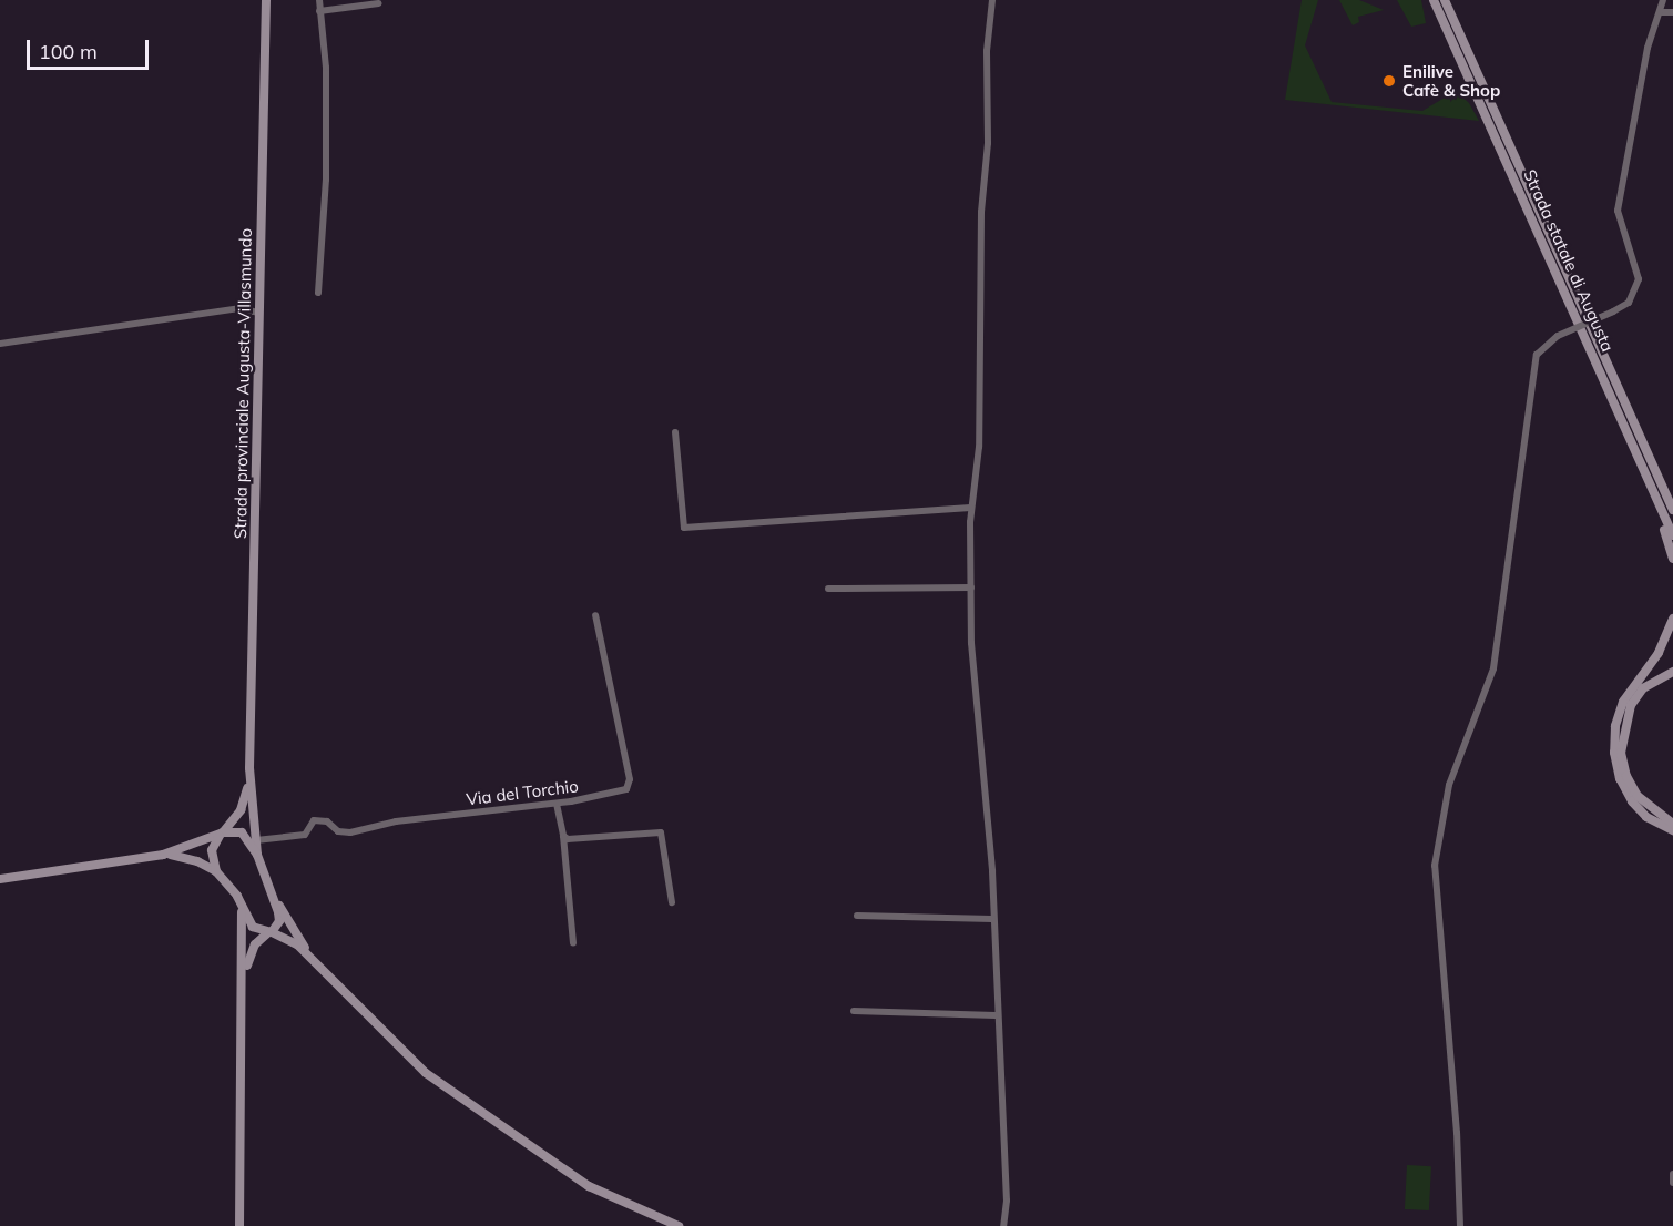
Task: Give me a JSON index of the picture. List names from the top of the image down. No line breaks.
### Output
{"streets":{"main road":["Strada statale di Augusta","Strada provinciale Augusta-Villasmundo"],"street":["Via del Torchio"]},"places":["Enilive Cafè & Shop"],"scale_bar":"100 m"}
